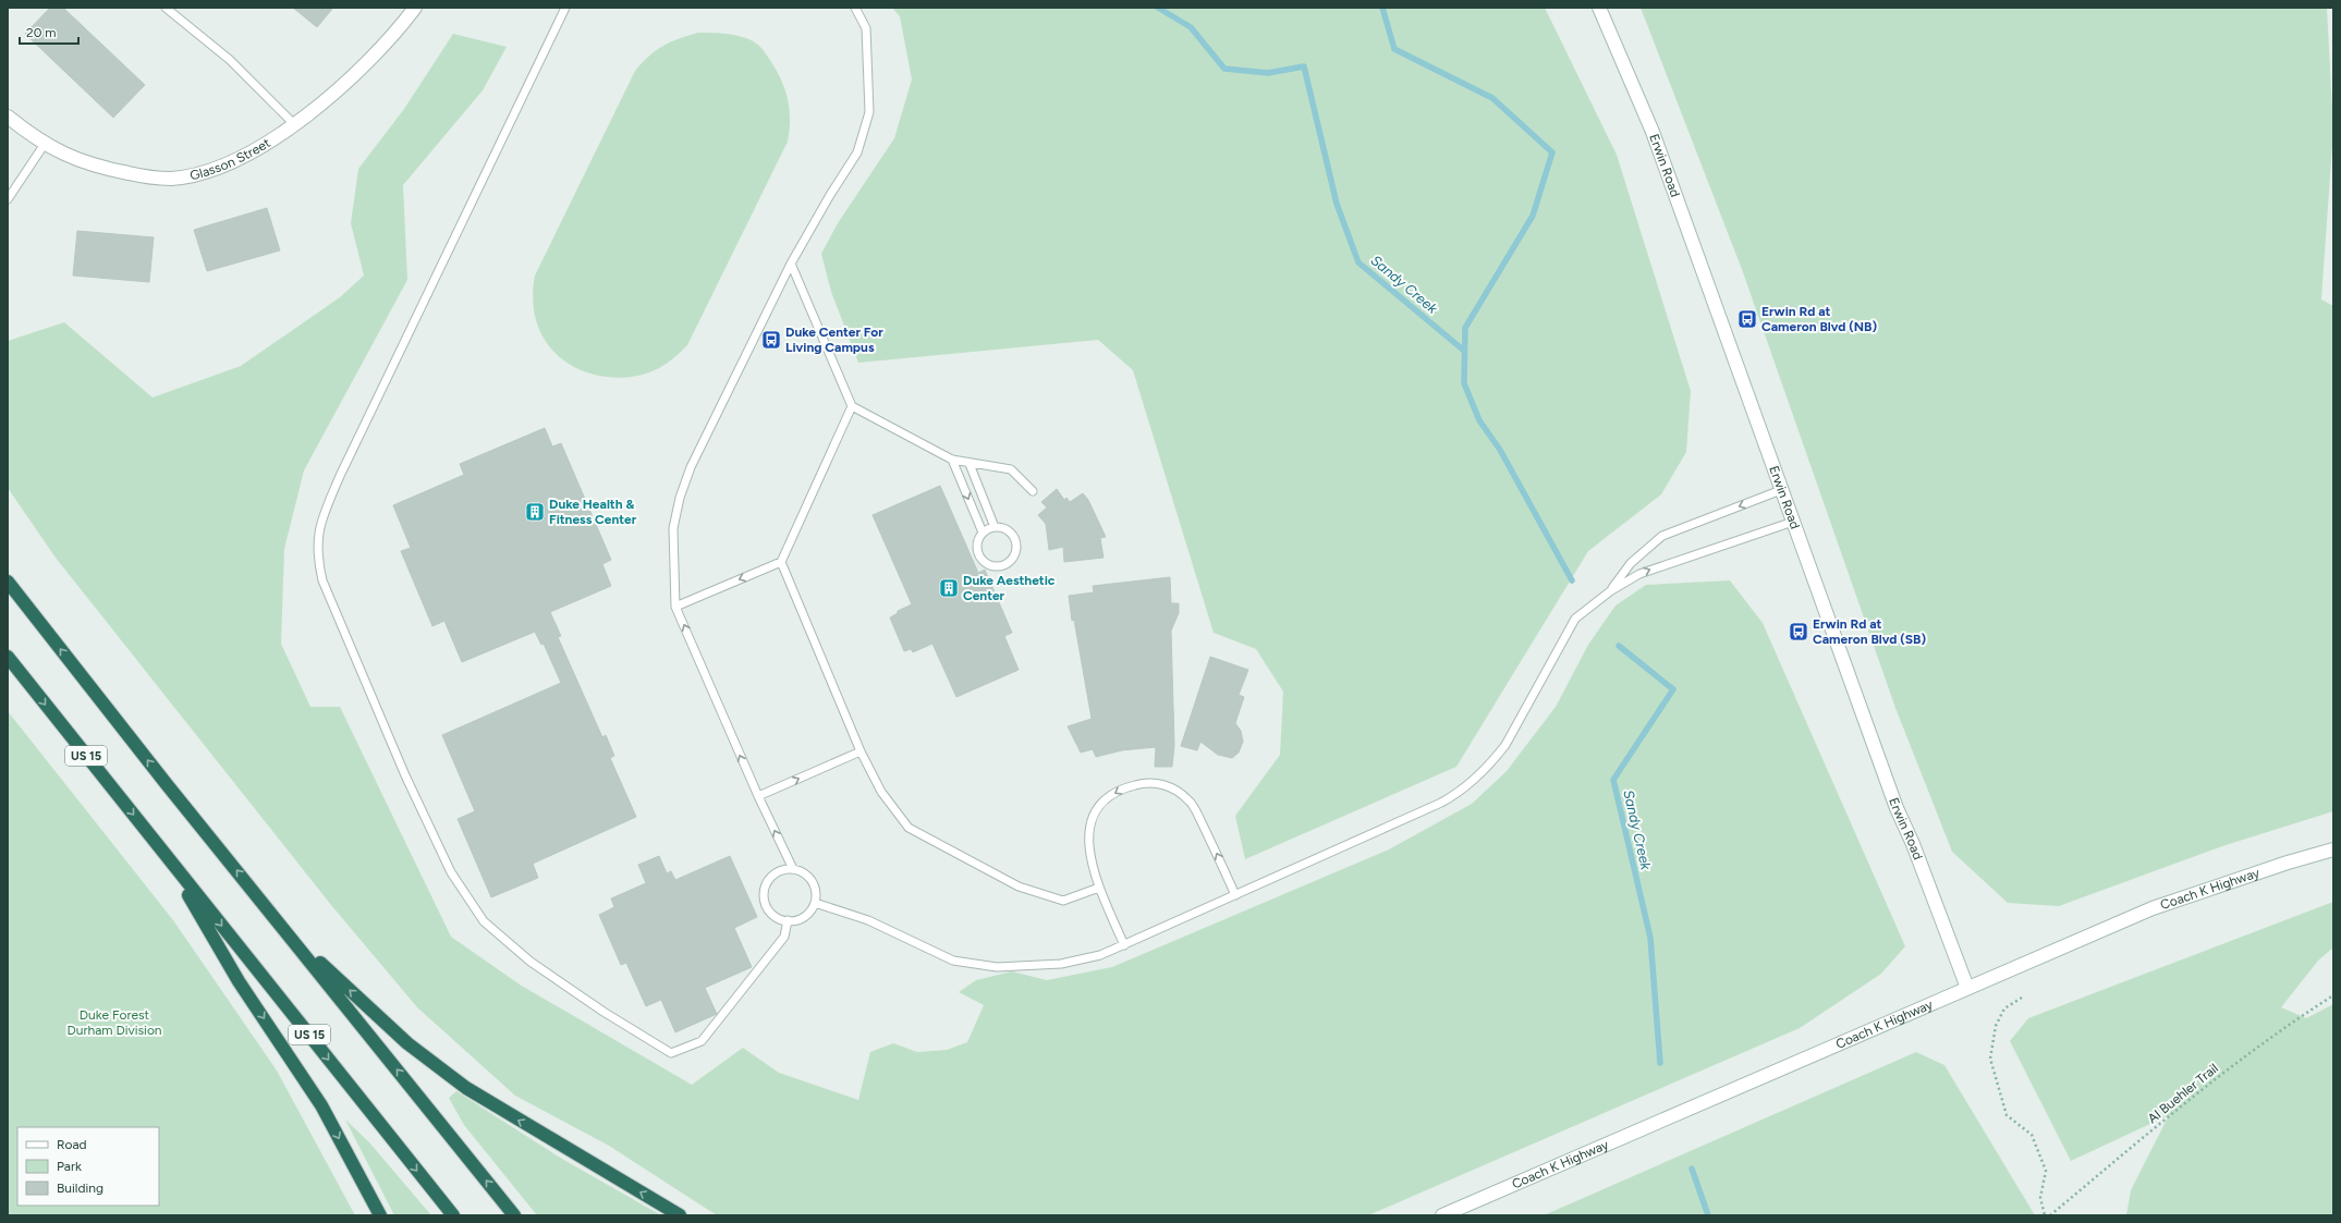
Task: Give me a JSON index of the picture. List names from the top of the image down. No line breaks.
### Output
{"streets":{"highway":["US 15"],"main road":["Glasson Street","Erwin Road","Coach K Highway"],"path":["Al Buehler Trail"]},"crossings":[["Erwin Road","Coach K Highway"]],"water":["Sandy Creek"],"parks":["Duke Forest Durham Division"],"places":{"bus stop":["Erwin Rd at Cameron Blvd (NB)","Duke Center For Living Campus","Erwin Rd at Cameron Blvd (SB)"],"building":["Duke Health & Fitness Center","Duke Aesthetic Center"]},"legend":["Road","Park","Building"],"scale_bar":"20 m"}
